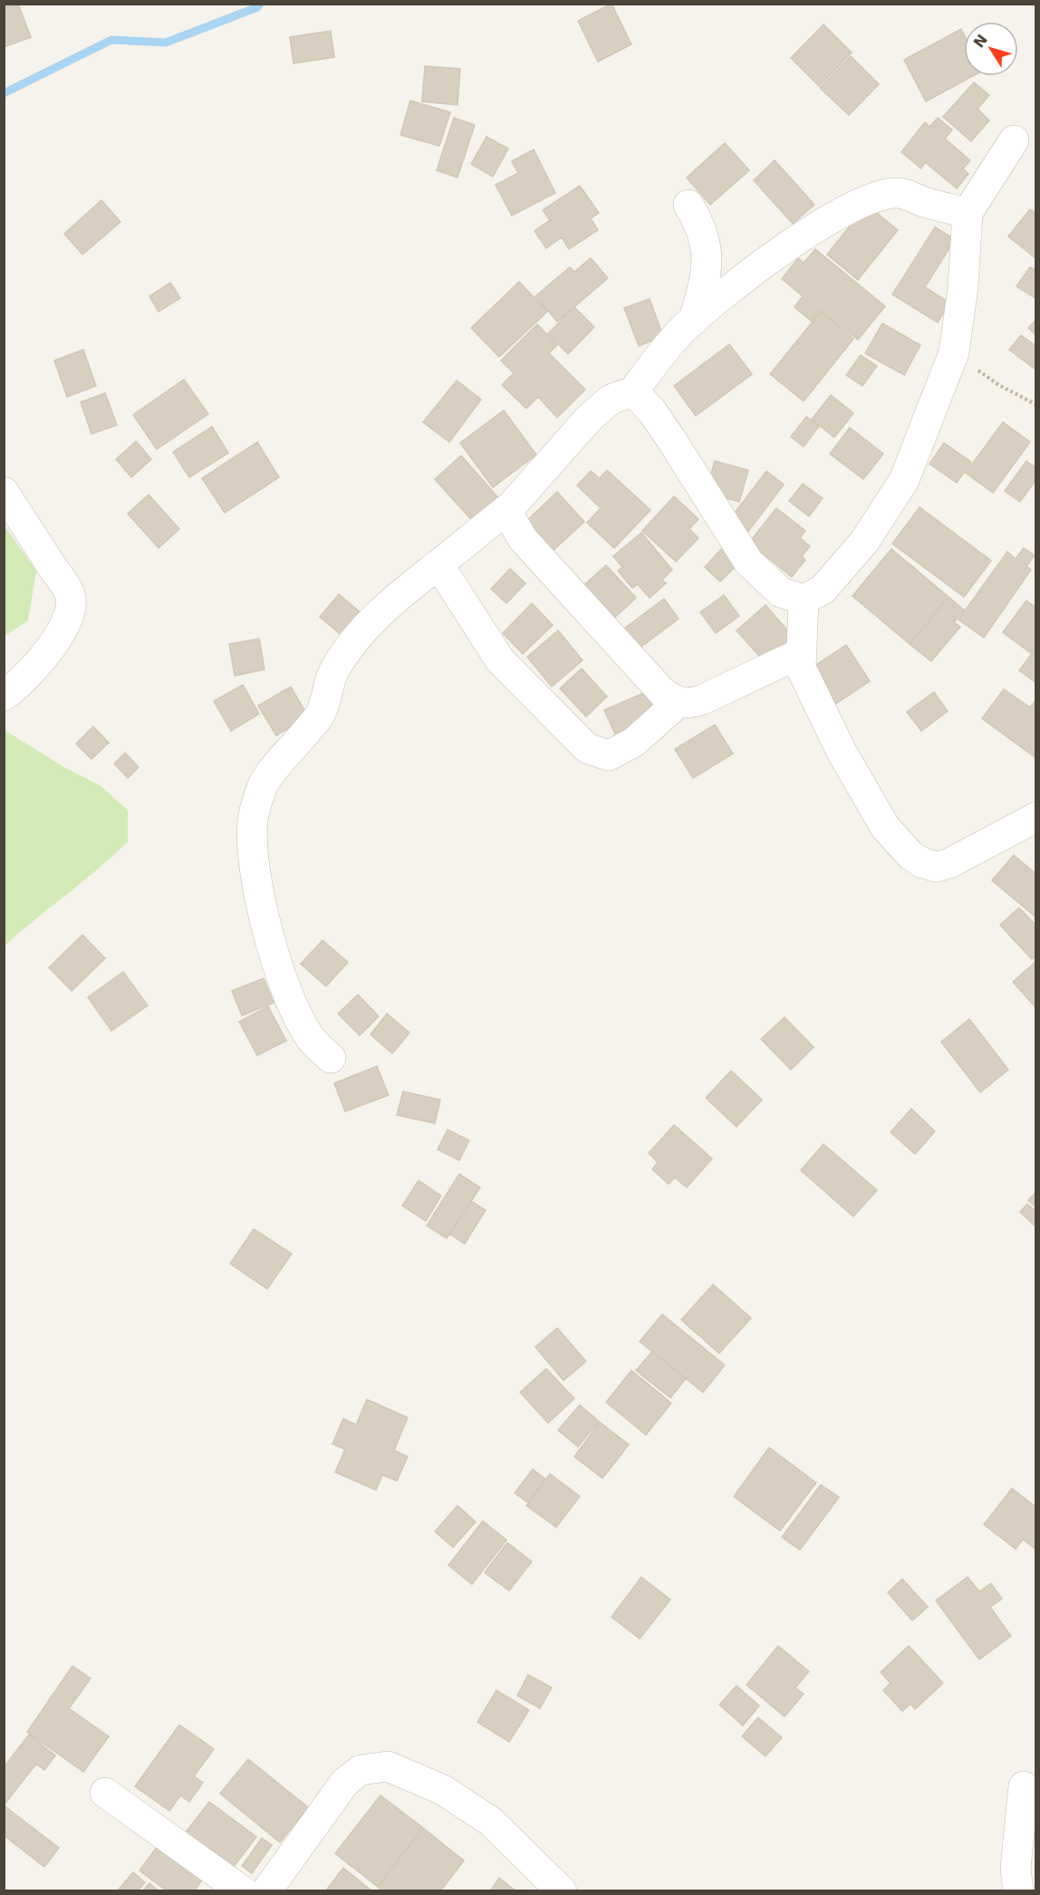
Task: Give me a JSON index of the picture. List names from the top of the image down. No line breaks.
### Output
{"north":"top left"}
